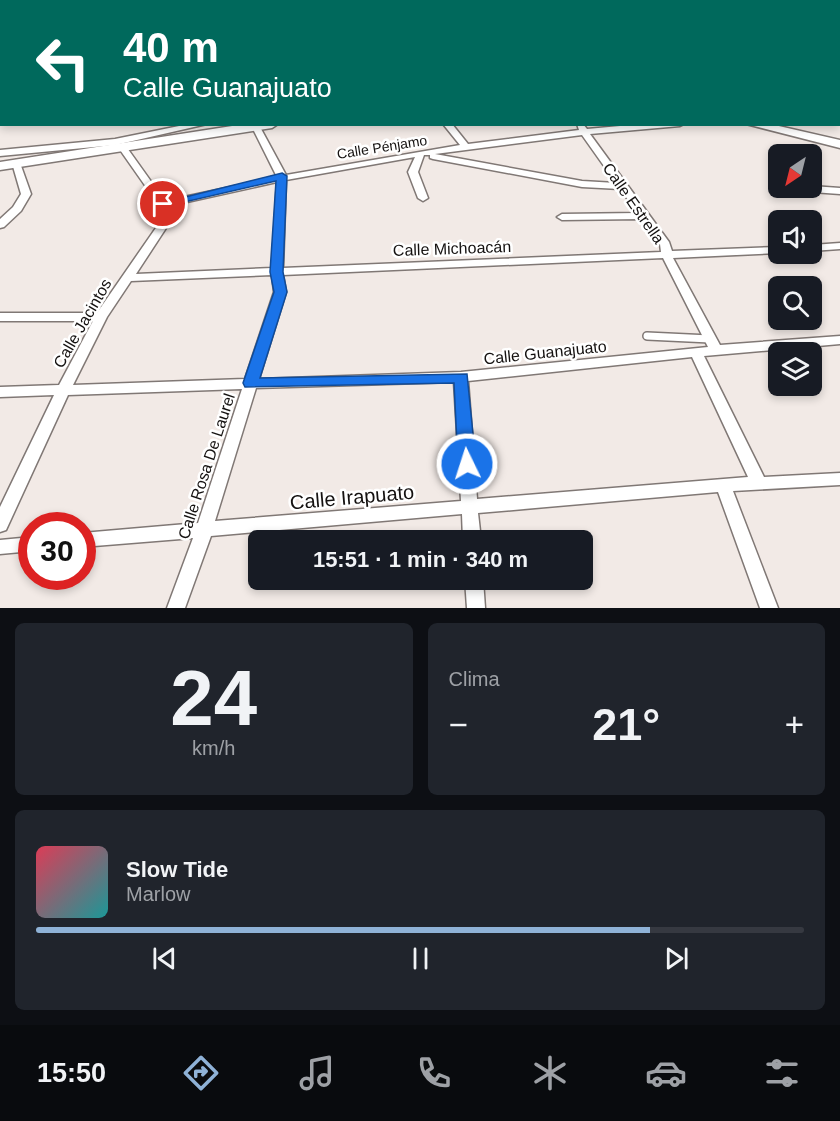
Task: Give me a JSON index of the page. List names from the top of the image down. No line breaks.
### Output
{"streets":{"street":["Calle Pénjamo","Calle Estrella","Calle Michoacán","Calle Jacintos","Calle Guanajuato","Calle Rosa De Laurel","Calle Irapuato"]},"crossings":[["Calle Pénjamo","Calle Estrella"],["Calle Pénjamo","Calle Jacintos"],["Calle Pénjamo","Calle Rosa De Laurel"],["Calle Estrella","Calle Michoacán"],["Calle Estrella","Calle Guanajuato"],["Calle Michoacán","Calle Jacintos"],["Calle Michoacán","Calle Rosa De Laurel"],["Calle Jacintos","Calle Guanajuato"],["Calle Guanajuato","Calle Rosa De Laurel"],["Calle Rosa De Laurel","Calle Irapuato"]],"north":"bottom left","page":{"turn":["40 m","Calle Guanajuato"],"limit":"30","trip":"15:51 · 1 min · 340 m","tile":[["24","km/h"],"Clima"],"heat":["−","21°","+"],"song":["Slow Tide","Marlow"],"tabs":"15:50"}}
